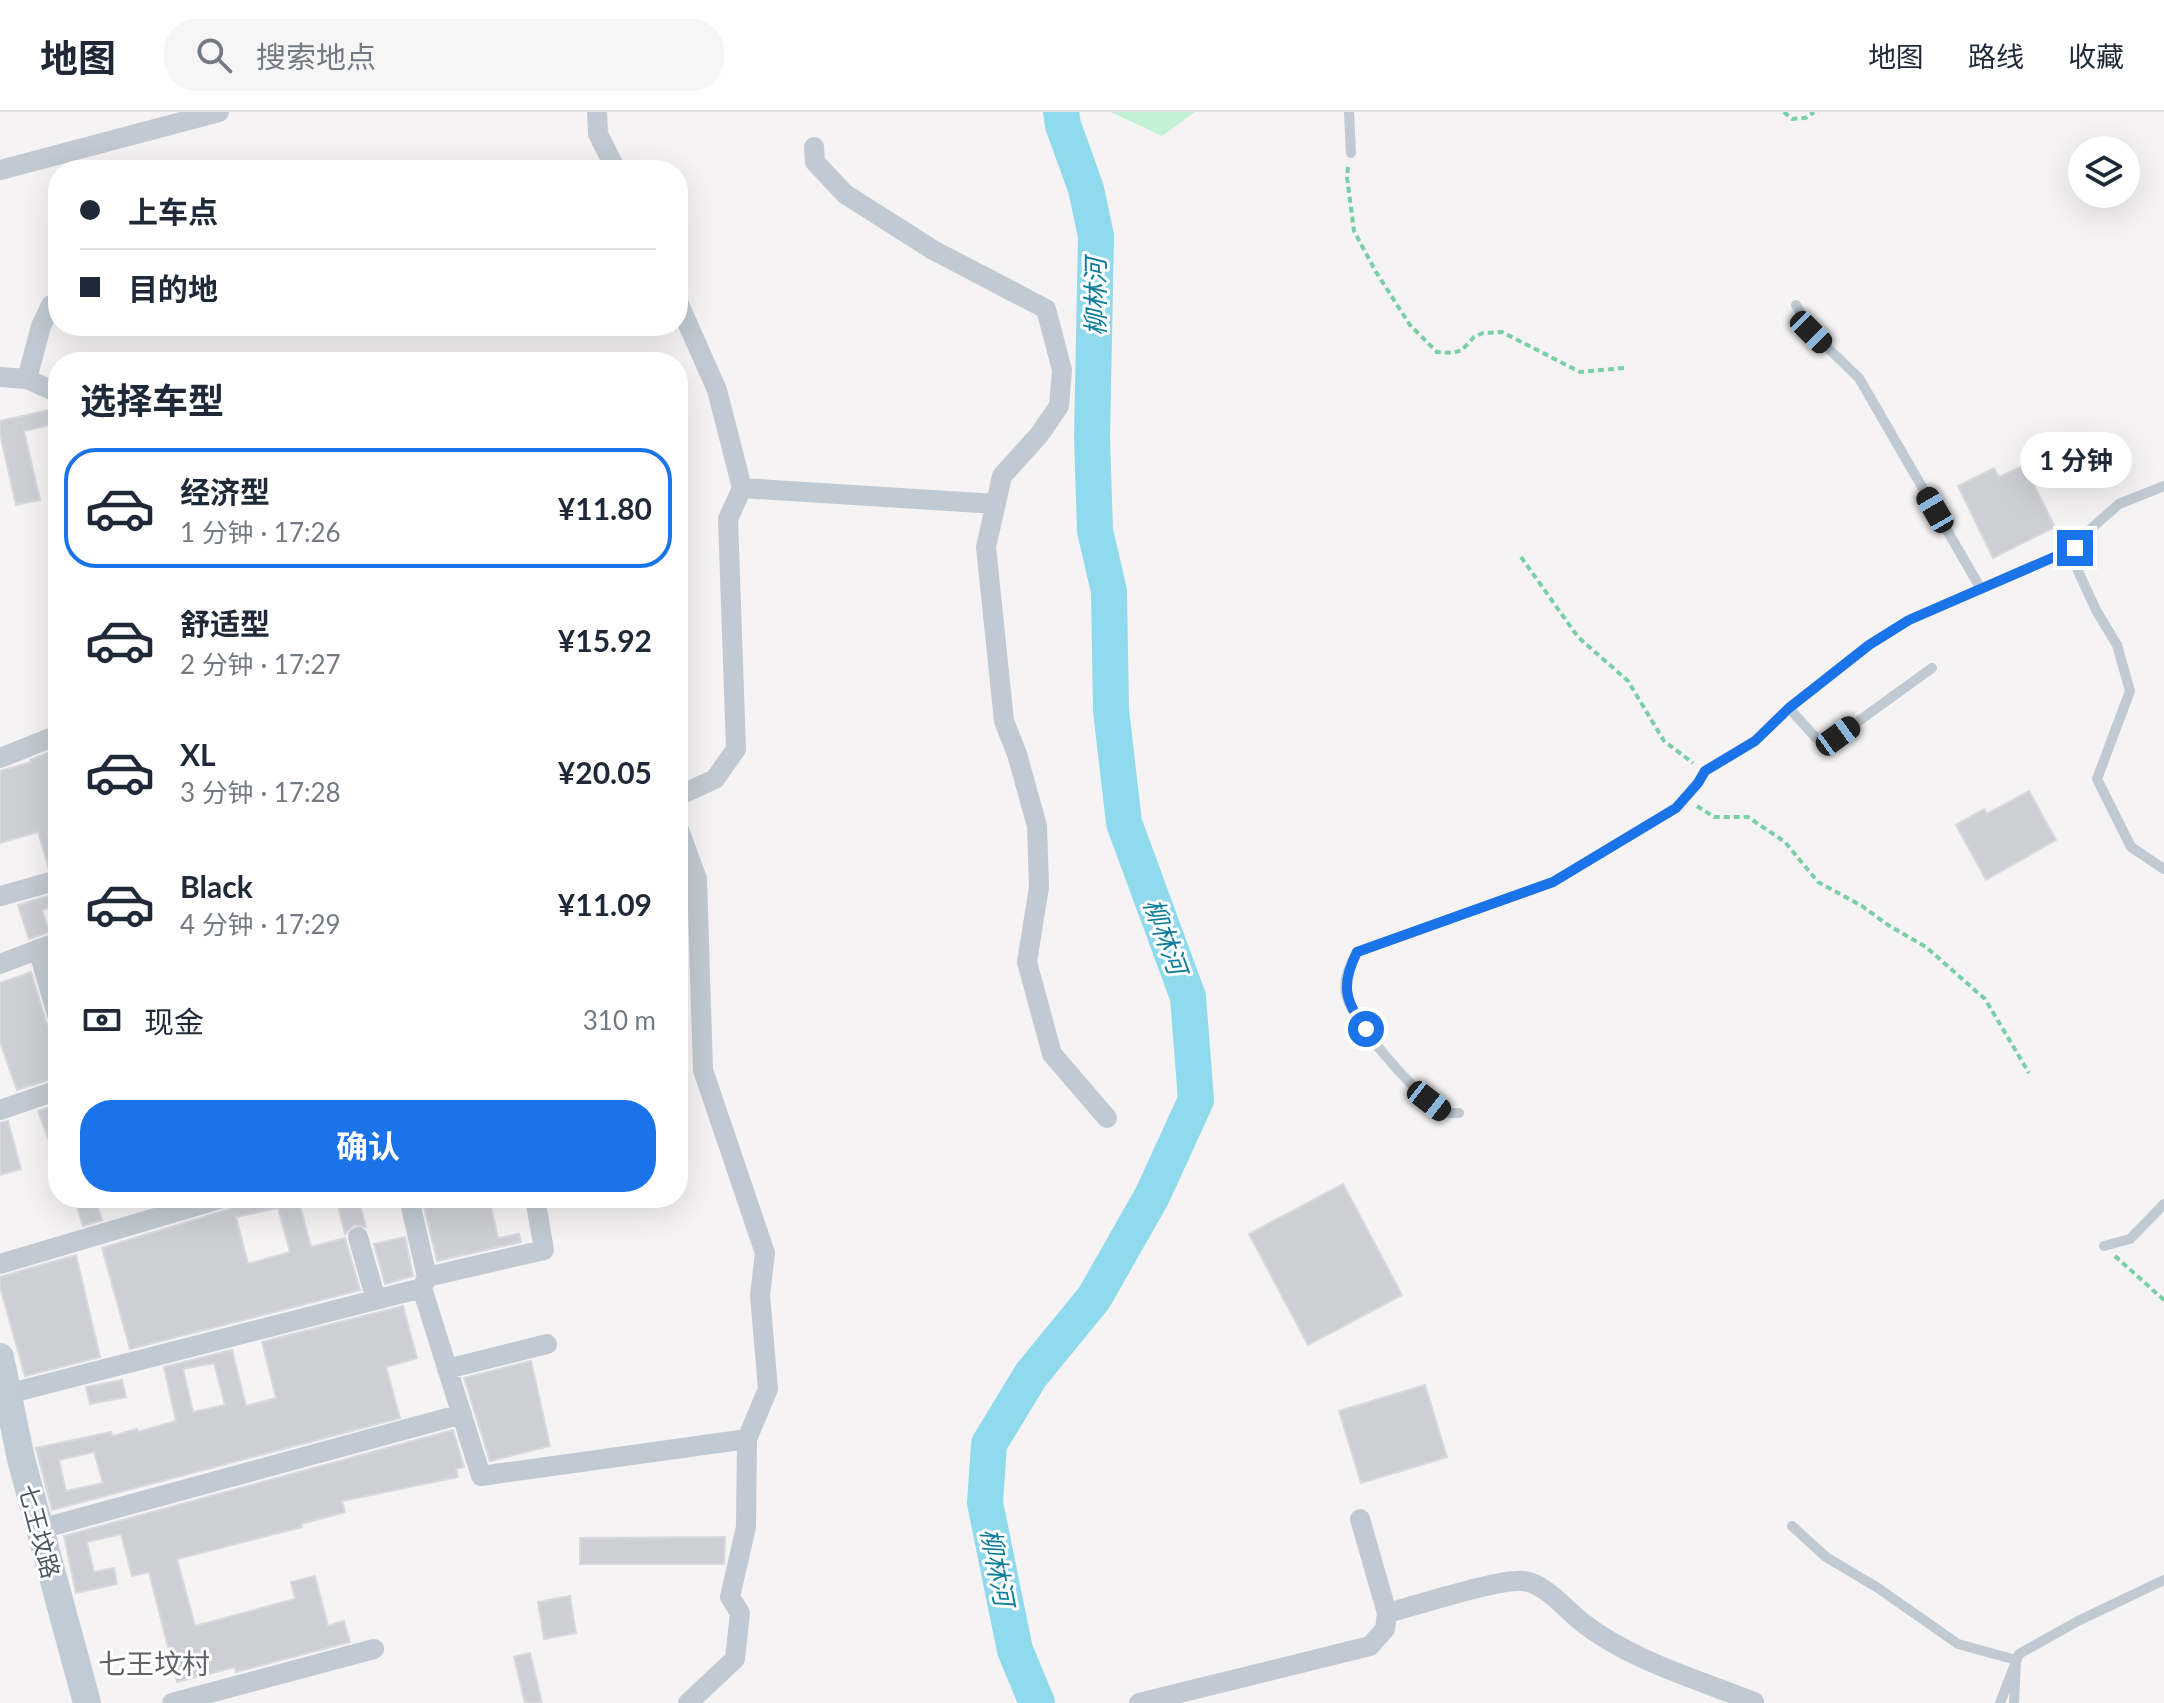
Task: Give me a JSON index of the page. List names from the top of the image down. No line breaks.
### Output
{"streets":{"street":["七王坟路"]},"districts":["七王坟村"],"water":["柳林河"],"page":{"header":"地图","search":"搜索地点","nav":["地图","路线","收藏"],"banner":["上车点","目的地"],"heading":"选择车型","bubble":"1 分钟","list":[{"name":"经济型","note":"1 分钟 · 17:26","value":"¥11.80"},{"name":"舒适型","note":"2 分钟 · 17:27","value":"¥15.92"},{"name":"XL","note":"3 分钟 · 17:28","value":"¥20.05"},{"name":"Black","note":"4 分钟 · 17:29","value":"¥11.09"}],"pay":["现金","310 m"],"buttons":"确认"}}
